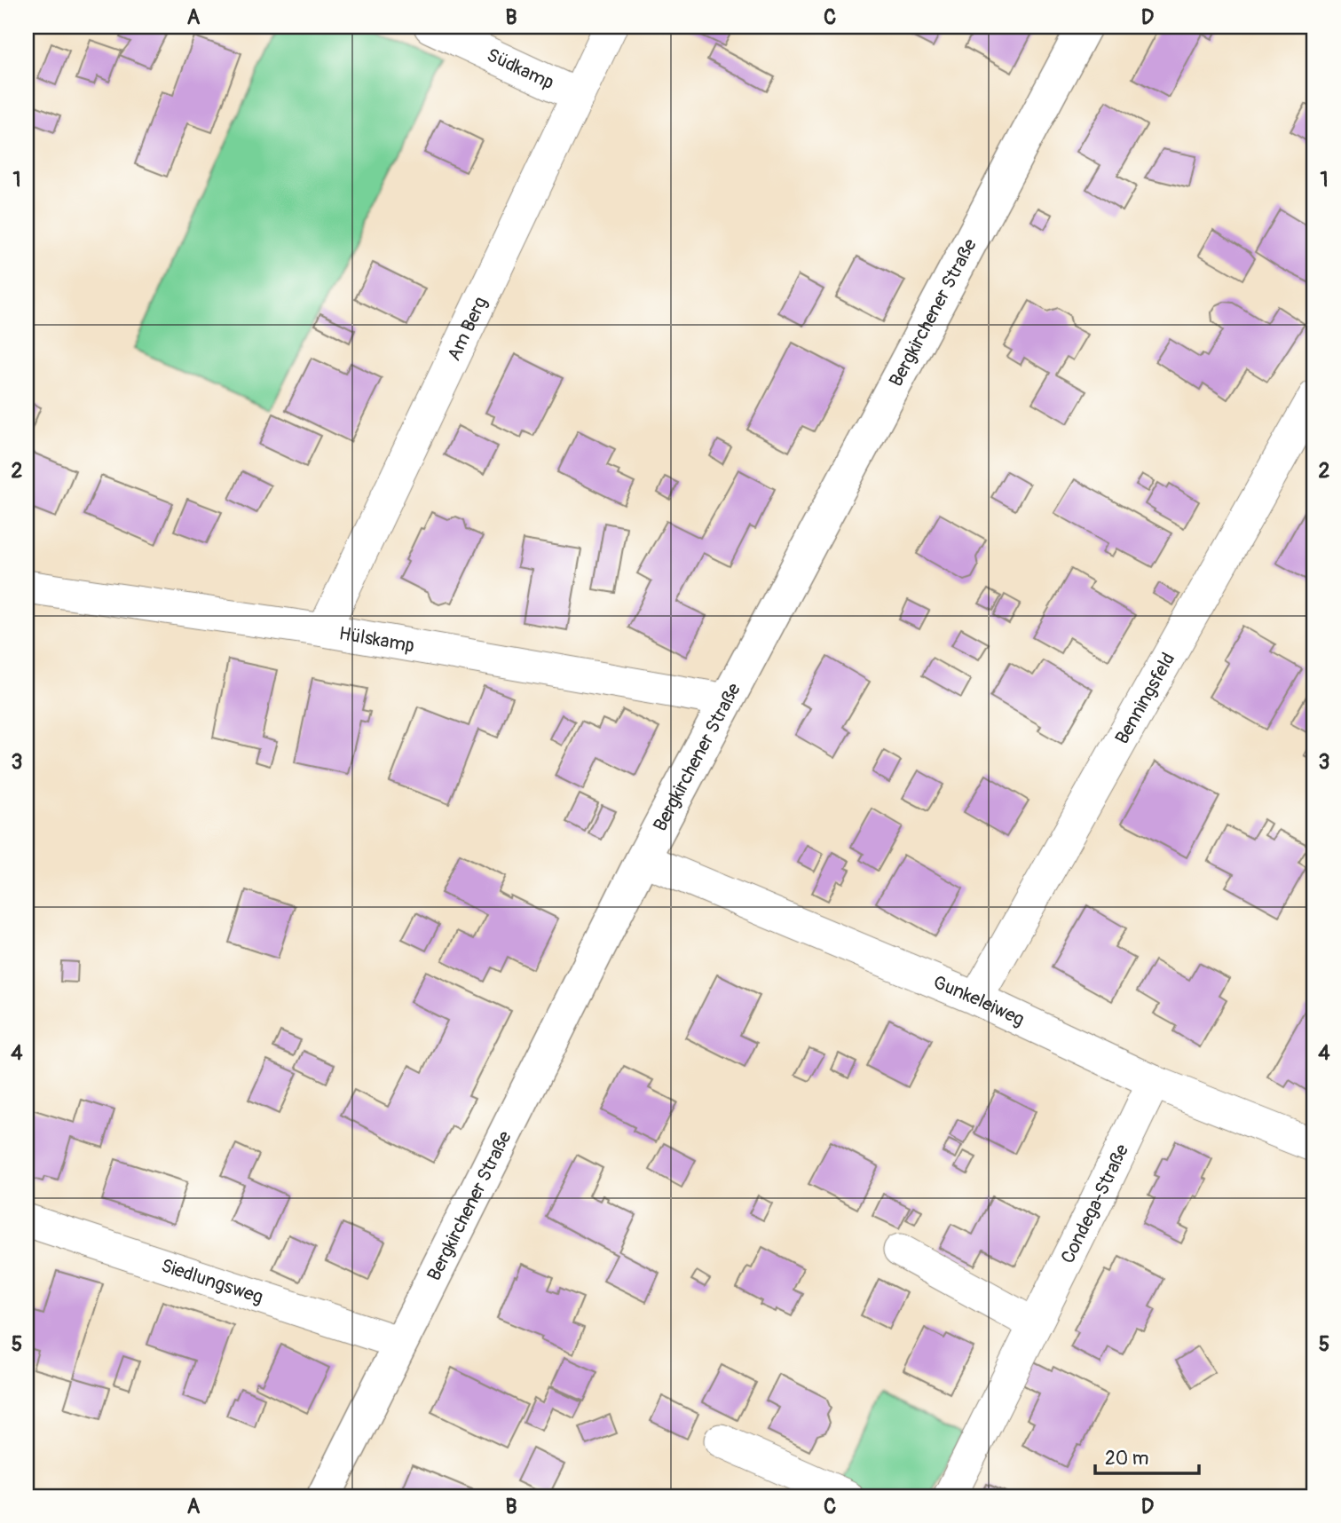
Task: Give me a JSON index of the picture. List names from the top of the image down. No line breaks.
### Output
{"streets":{"street":["Südkamp","Bergkirchener Straße","Am Berg","Hülskamp","Benningsfeld","Gunkeleiweg","Condega-Straße","Siedlungsweg"]},"crossings":[["Südkamp","Am Berg"],["Bergkirchener Straße","Hülskamp"],["Bergkirchener Straße","Gunkeleiweg"],["Bergkirchener Straße","Siedlungsweg"],["Am Berg","Hülskamp"],["Benningsfeld","Gunkeleiweg"],["Gunkeleiweg","Condega-Straße"]],"scale_bar":"20 m","grid":{"columns":["A","B","C","D"],"rows":["1","2","3","4","5"]}}
